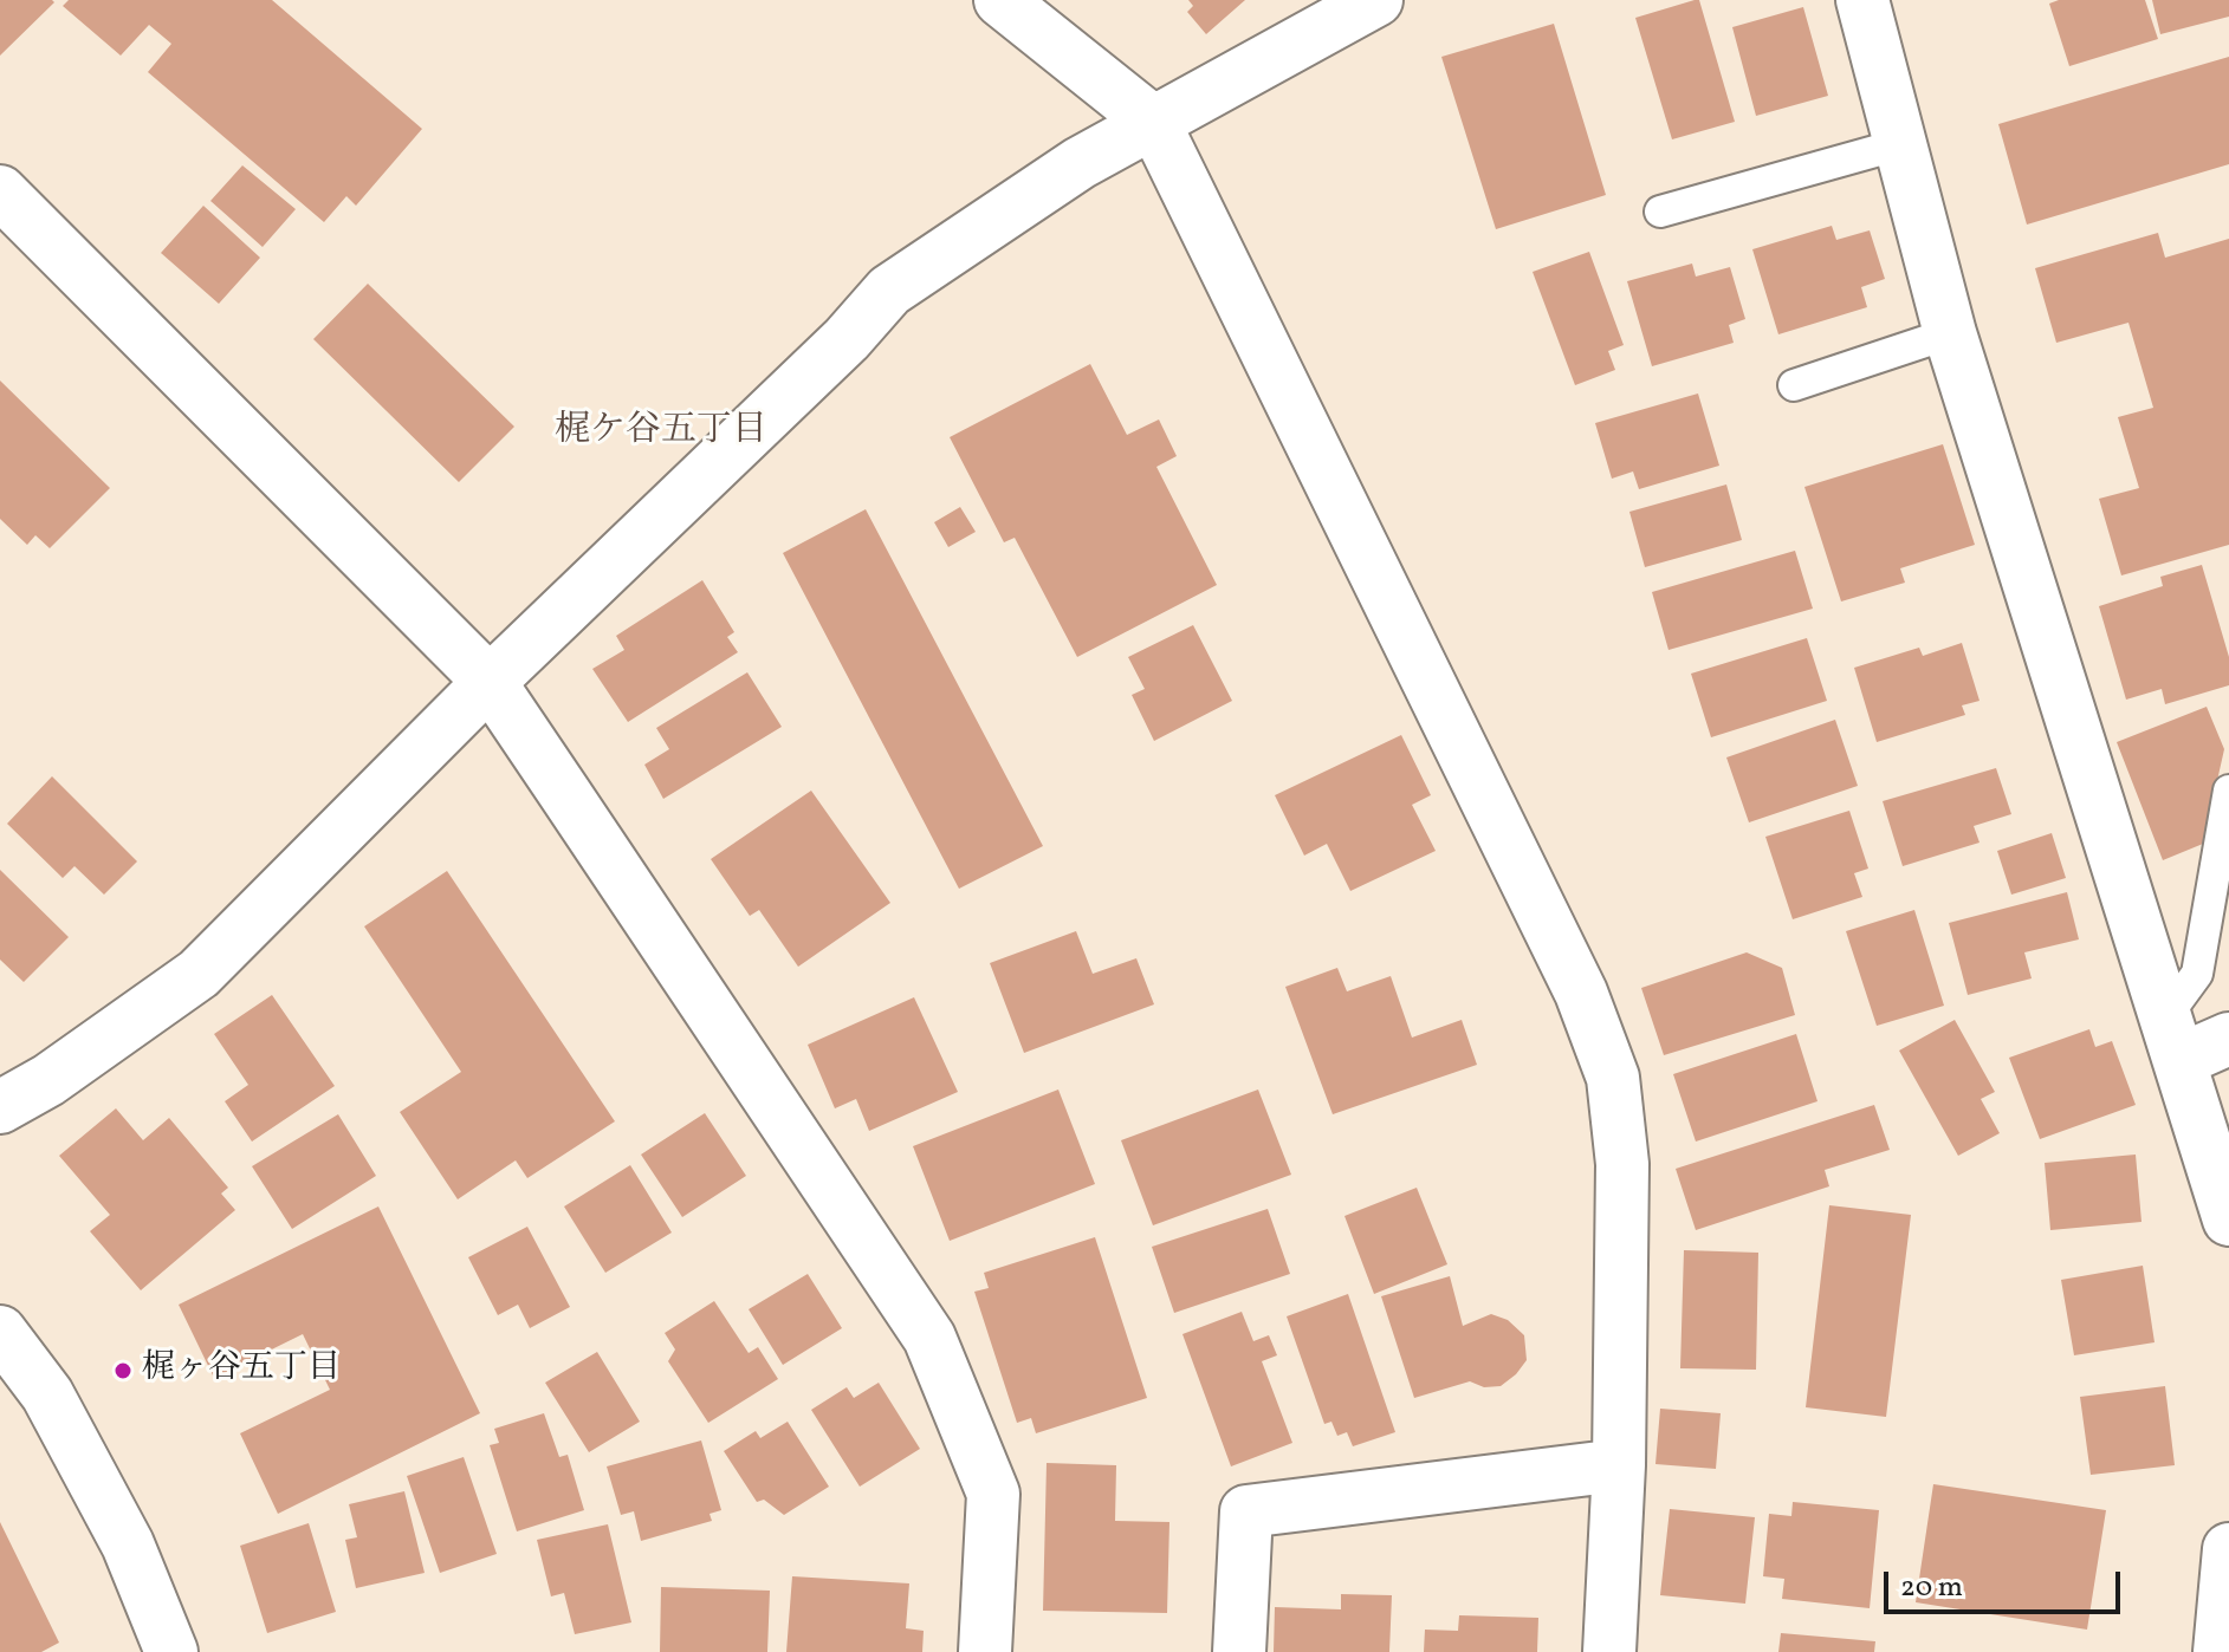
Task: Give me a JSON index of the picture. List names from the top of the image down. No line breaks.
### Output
{"districts":["梶ケ谷五丁目"],"places":["梶ヶ谷五丁目"],"scale_bar":"20 m"}
